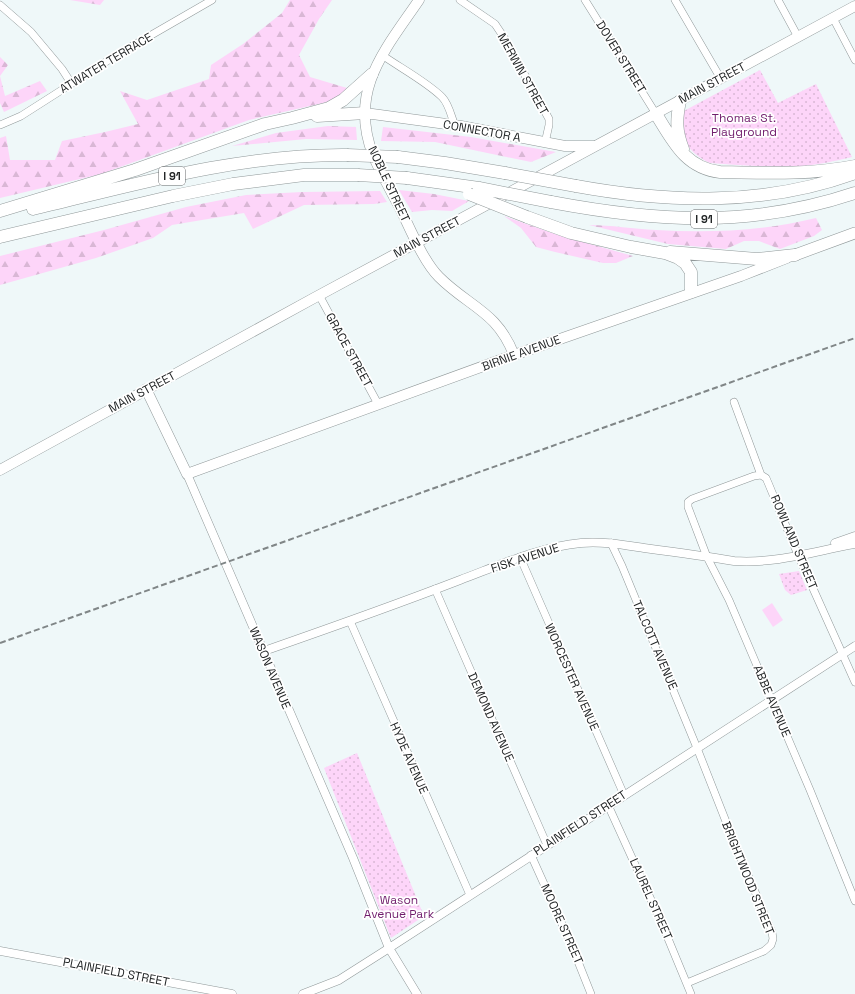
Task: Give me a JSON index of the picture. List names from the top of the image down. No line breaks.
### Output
{"streets":{"highway":["I 91"],"main road":["MAIN STREET","CONNECTOR A","NOBLE STREET","BIRNIE AVENUE","WASON AVENUE"],"street":["DOVER STREET","ATWATER TERRACE","MERWIN STREET","GRACE STREET","ROWLAND STREET","FISK AVENUE","TALCOTT AVENUE","WORCESTER AVENUE","ABBE AVENUE","DEMOND AVENUE","HYDE AVENUE","PLAINFIELD STREET","BRIGHTWOOD STREET","LAUREL STREET","MOORE STREET"]},"crossings":[["DOVER STREET","MAIN STREET"],["MERWIN STREET","CONNECTOR A"],["MAIN STREET","CONNECTOR A"],["MAIN STREET","NOBLE STREET"],["MAIN STREET","GRACE STREET"],["MAIN STREET","WASON AVENUE"],["CONNECTOR A","NOBLE STREET"],["NOBLE STREET","BIRNIE AVENUE"],["GRACE STREET","BIRNIE AVENUE"],["BIRNIE AVENUE","WASON AVENUE"],["ROWLAND STREET","FISK AVENUE"],["ROWLAND STREET","ABBE AVENUE"],["ROWLAND STREET","PLAINFIELD STREET"],["FISK AVENUE","TALCOTT AVENUE"],["FISK AVENUE","WASON AVENUE"],["FISK AVENUE","WORCESTER AVENUE"],["FISK AVENUE","ABBE AVENUE"],["FISK AVENUE","DEMOND AVENUE"],["FISK AVENUE","HYDE AVENUE"],["TALCOTT AVENUE","PLAINFIELD STREET"],["TALCOTT AVENUE","BRIGHTWOOD STREET"],["WASON AVENUE","PLAINFIELD STREET"],["WORCESTER AVENUE","PLAINFIELD STREET"],["ABBE AVENUE","PLAINFIELD STREET"],["DEMOND AVENUE","PLAINFIELD STREET"],["HYDE AVENUE","PLAINFIELD STREET"],["PLAINFIELD STREET","BRIGHTWOOD STREET"],["PLAINFIELD STREET","LAUREL STREET"],["PLAINFIELD STREET","MOORE STREET"],["BRIGHTWOOD STREET","LAUREL STREET"]],"parks":["Thomas St. Playground","Wason Avenue Park"]}
